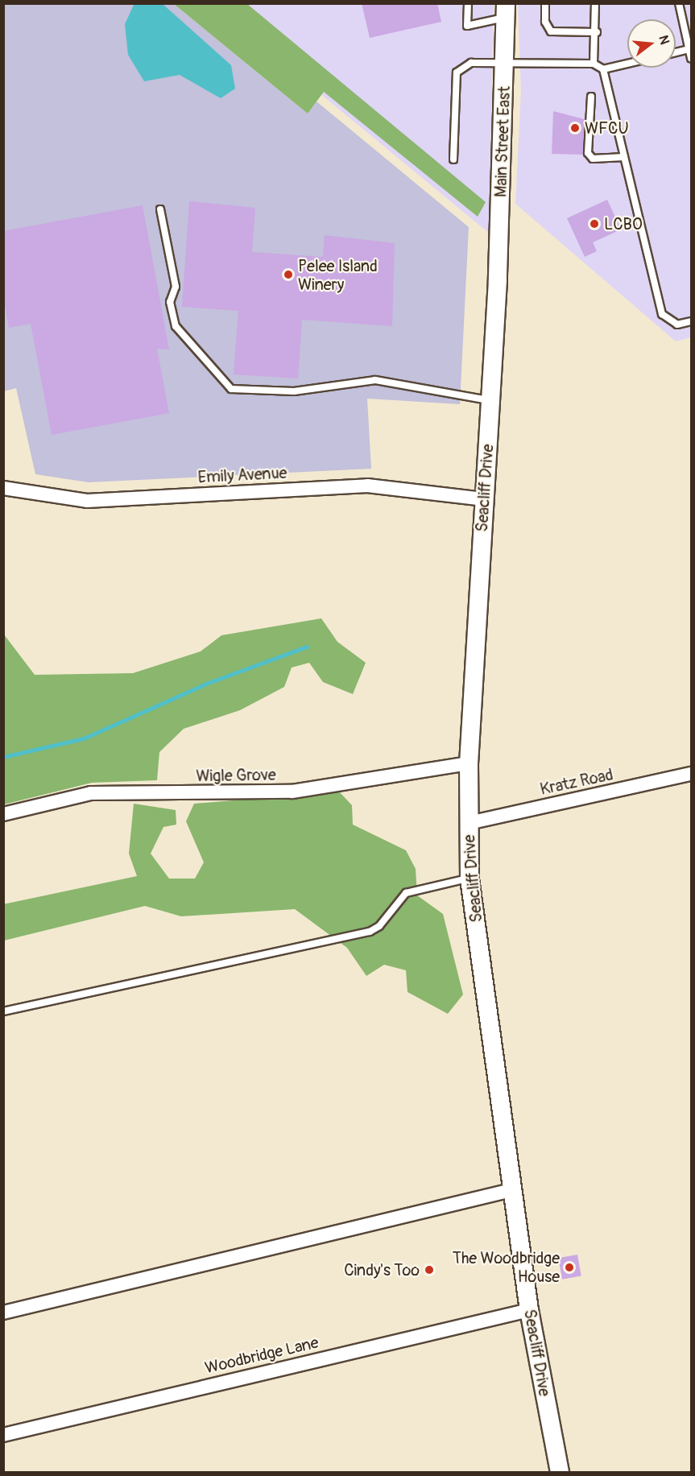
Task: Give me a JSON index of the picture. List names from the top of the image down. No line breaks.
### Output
{"streets":{"main road":["Main Street East","Seacliff Drive"],"street":["Emily Avenue","Wigle Grove","Kratz Road","Woodbridge Lane"]},"crossings":[["Main Street East","Seacliff Drive"],["Emily Avenue","Seacliff Drive"],["Seacliff Drive","Wigle Grove"],["Seacliff Drive","Kratz Road"],["Seacliff Drive","Woodbridge Lane"]],"places":["WFCU","LCBO","Pelee Island Winery","The Woodbridge House","Cindy's Too"],"north":"right"}
